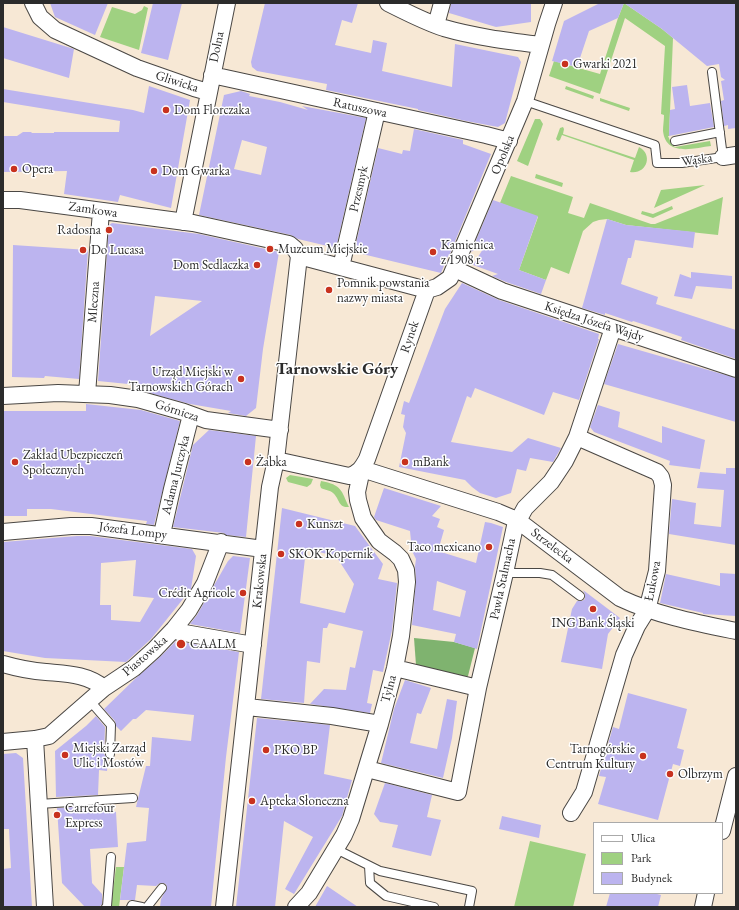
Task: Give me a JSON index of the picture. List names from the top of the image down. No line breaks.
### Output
{"streets":{"street":["Dolna","Gliwicka","Ratuszowa","Opolska","Przesmyk","Zamkowa","Mleczna","Księdza Józefa Wajdy","Rynek","Górnicza","Adama Jurczyka","Józefa Lompy","Strzelecka","Pawła Stalmacha","Krakowska","Łukowa","Piastowska","Tylna"],"lane":["Wąska"]},"crossings":[["Dolna","Gliwicka"],["Dolna","Ratuszowa"],["Gliwicka","Zamkowa"],["Ratuszowa","Opolska"],["Ratuszowa","Przesmyk"],["Opolska","Wąska"],["Opolska","Księdza Józefa Wajdy"],["Zamkowa","Mleczna"],["Mleczna","Górnicza"],["Księdza Józefa Wajdy","Pawła Stalmacha"],["Rynek","Strzelecka"],["Rynek","Tylna"],["Górnicza","Adama Jurczyka"],["Górnicza","Krakowska"],["Adama Jurczyka","Józefa Lompy"],["Józefa Lompy","Krakowska"],["Józefa Lompy","Piastowska"],["Strzelecka","Pawła Stalmacha"],["Strzelecka","Łukowa"],["Strzelecka","Tylna"],["Pawła Stalmacha","Łukowa"],["Pawła Stalmacha","Tylna"]],"districts":["Tarnowskie Góry"],"places":["Gwarki 2021","Dom Florczaka","Opera","Dom Gwarka","Radosna","Muzeum Miejskie","Do Lucasa","Kamienica z 1908 r.","Dom Sedlaczka","Pomnik powstania nazwy miasta","Urząd Miejski w Tarnowskich Górach","Zakład Ubezpieczeń Społecznych","Żabka","mBank","Kunszt","Taco mexicano","SKOK Kopernik","Crédit Agricole","ING Bank Śląski","CAALM","PKO BP","Miejski Zarząd Ulic i Mostów","Tarnogórskie Centrum Kultury","Olbrzym","Apteka Słoneczna","Carrefour Express"],"legend":["Ulica","Park","Budynek"]}
